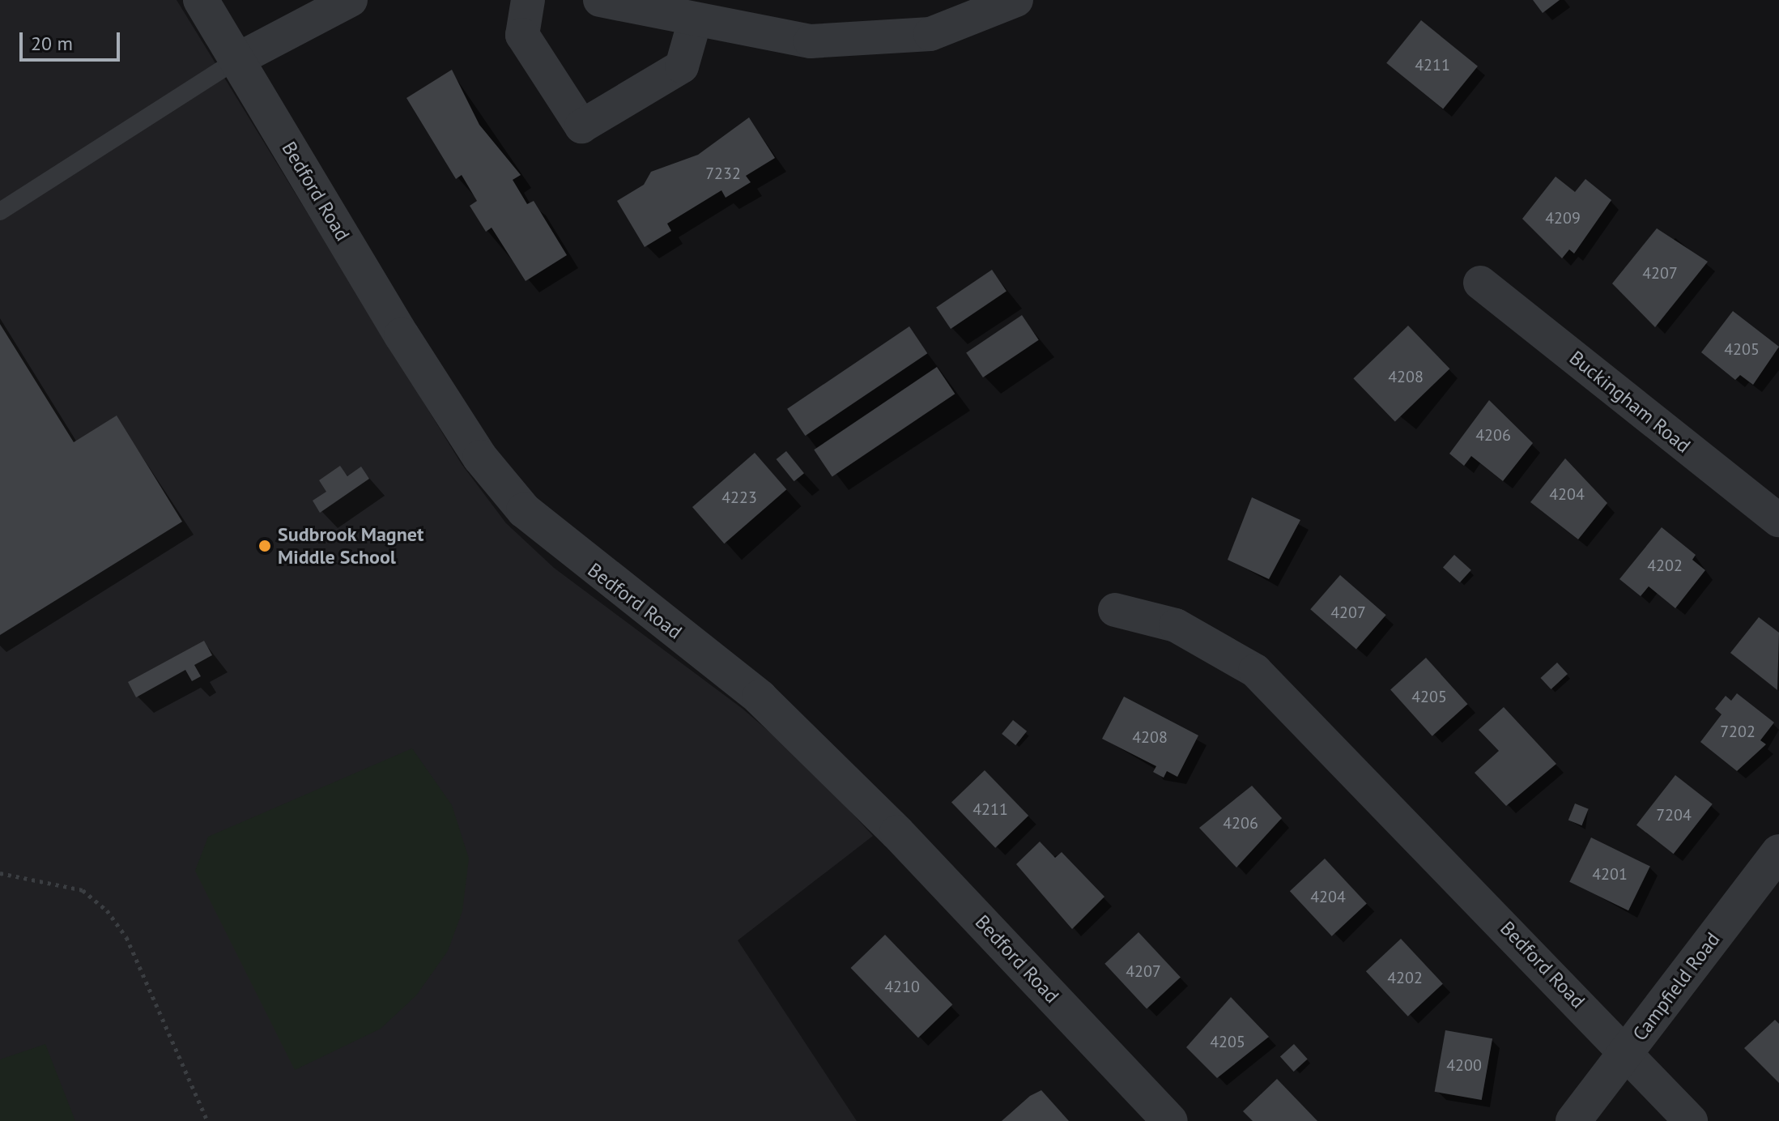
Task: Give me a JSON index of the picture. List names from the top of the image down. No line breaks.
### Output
{"streets":{"street":["Bedford Road","Buckingham Road","Campfield Road"]},"crossings":[["Bedford Road","Campfield Road"]],"places":["Sudbrook Magnet Middle School"],"house_numbers":["4211","7232","4209","4207","4205","4208","4206","4204","4223","4202","4207","4205","7202","4208","4211","7204","4206","4201","4204","4207","4202","4210","4205","4200"],"scale_bar":"20 m"}
